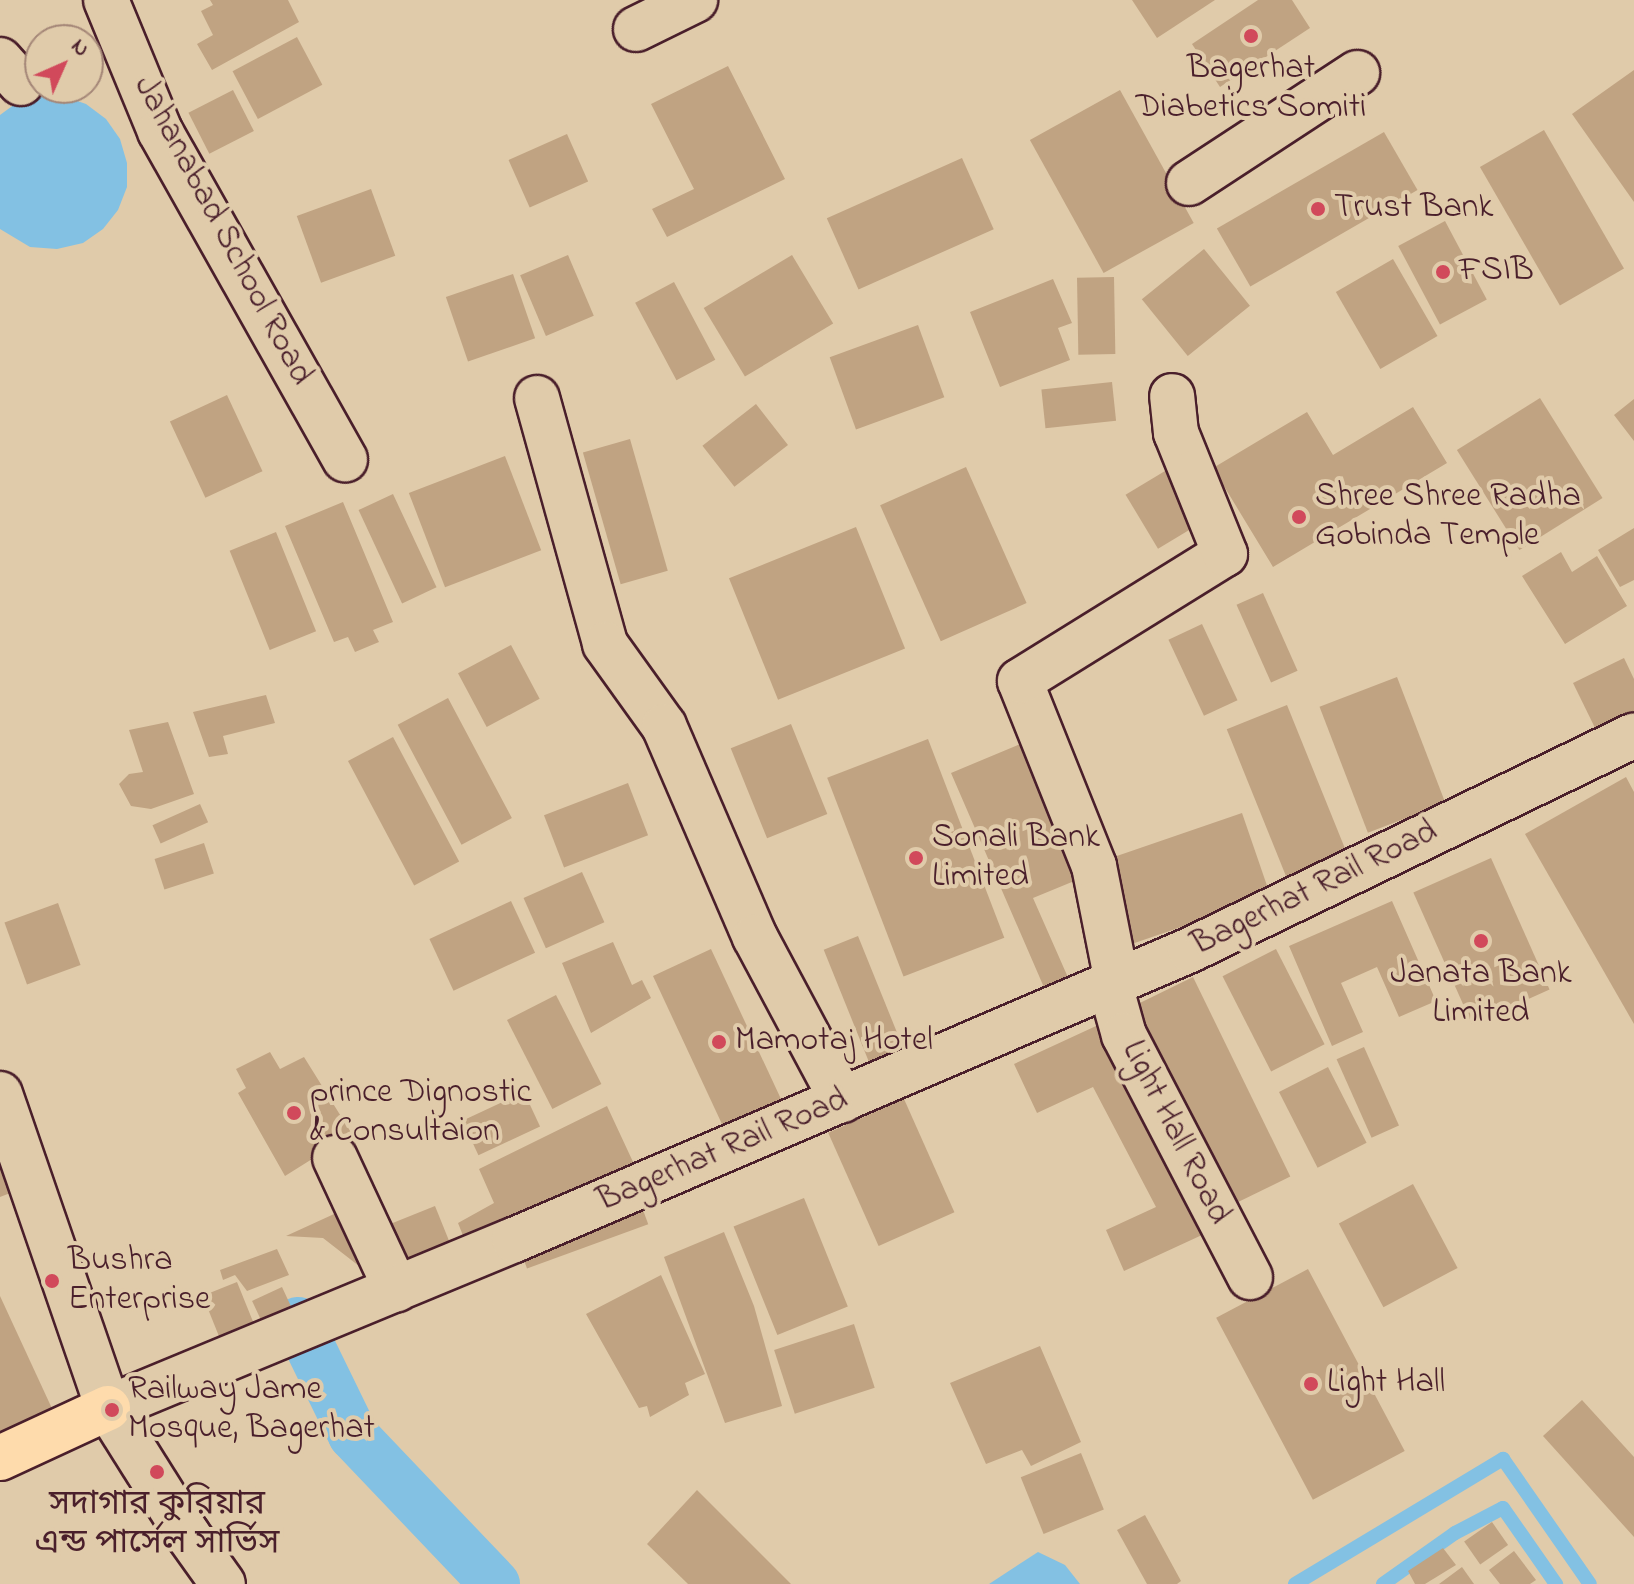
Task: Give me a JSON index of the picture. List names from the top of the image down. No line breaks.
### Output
{"streets":{"street":["Jahanabad School Road","Bagerhat Rail Road","Light Hall Road"]},"crossings":[["Bagerhat Rail Road","Light Hall Road"]],"places":["Bagerhat Diabetics Somiti","Trust Bank","FSIB","Shree Shree Radha Gobinda Temple","Sonali Bank Limited","Janata Bank Limited","Mamotaj Hotel","prince Dignostic & Consultaion","Bushra Enterprise","Light Hall","Railway Jame Mosque, Bagerhat","সদাগার কুরিয়ার এন্ড পার্সেল সার্ভিস"],"north":"top right"}
